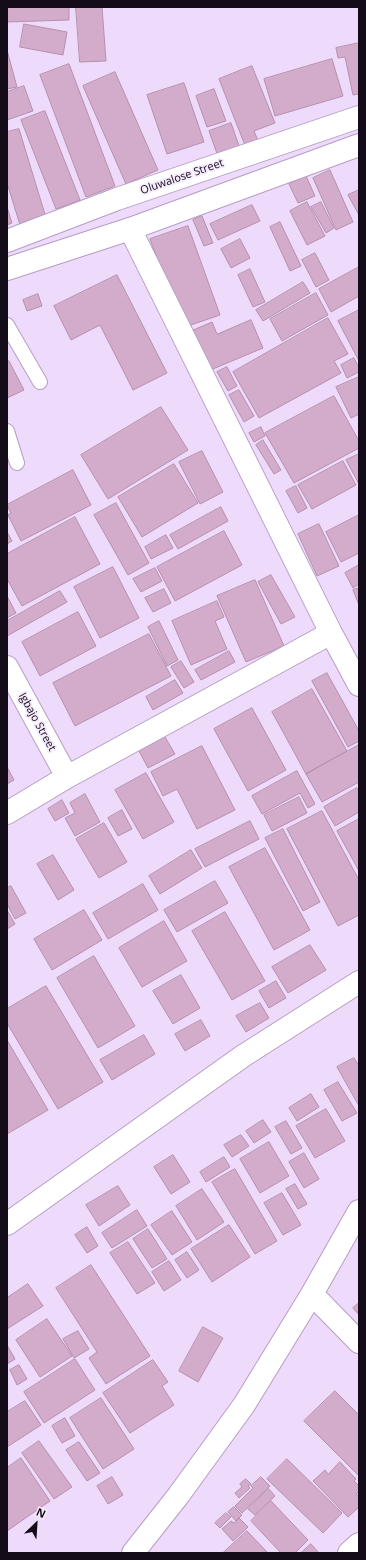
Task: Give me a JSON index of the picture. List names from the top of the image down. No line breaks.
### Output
{"streets":{"street":["Oluwalose Street","Igbajo Street"]},"north":"top right"}
